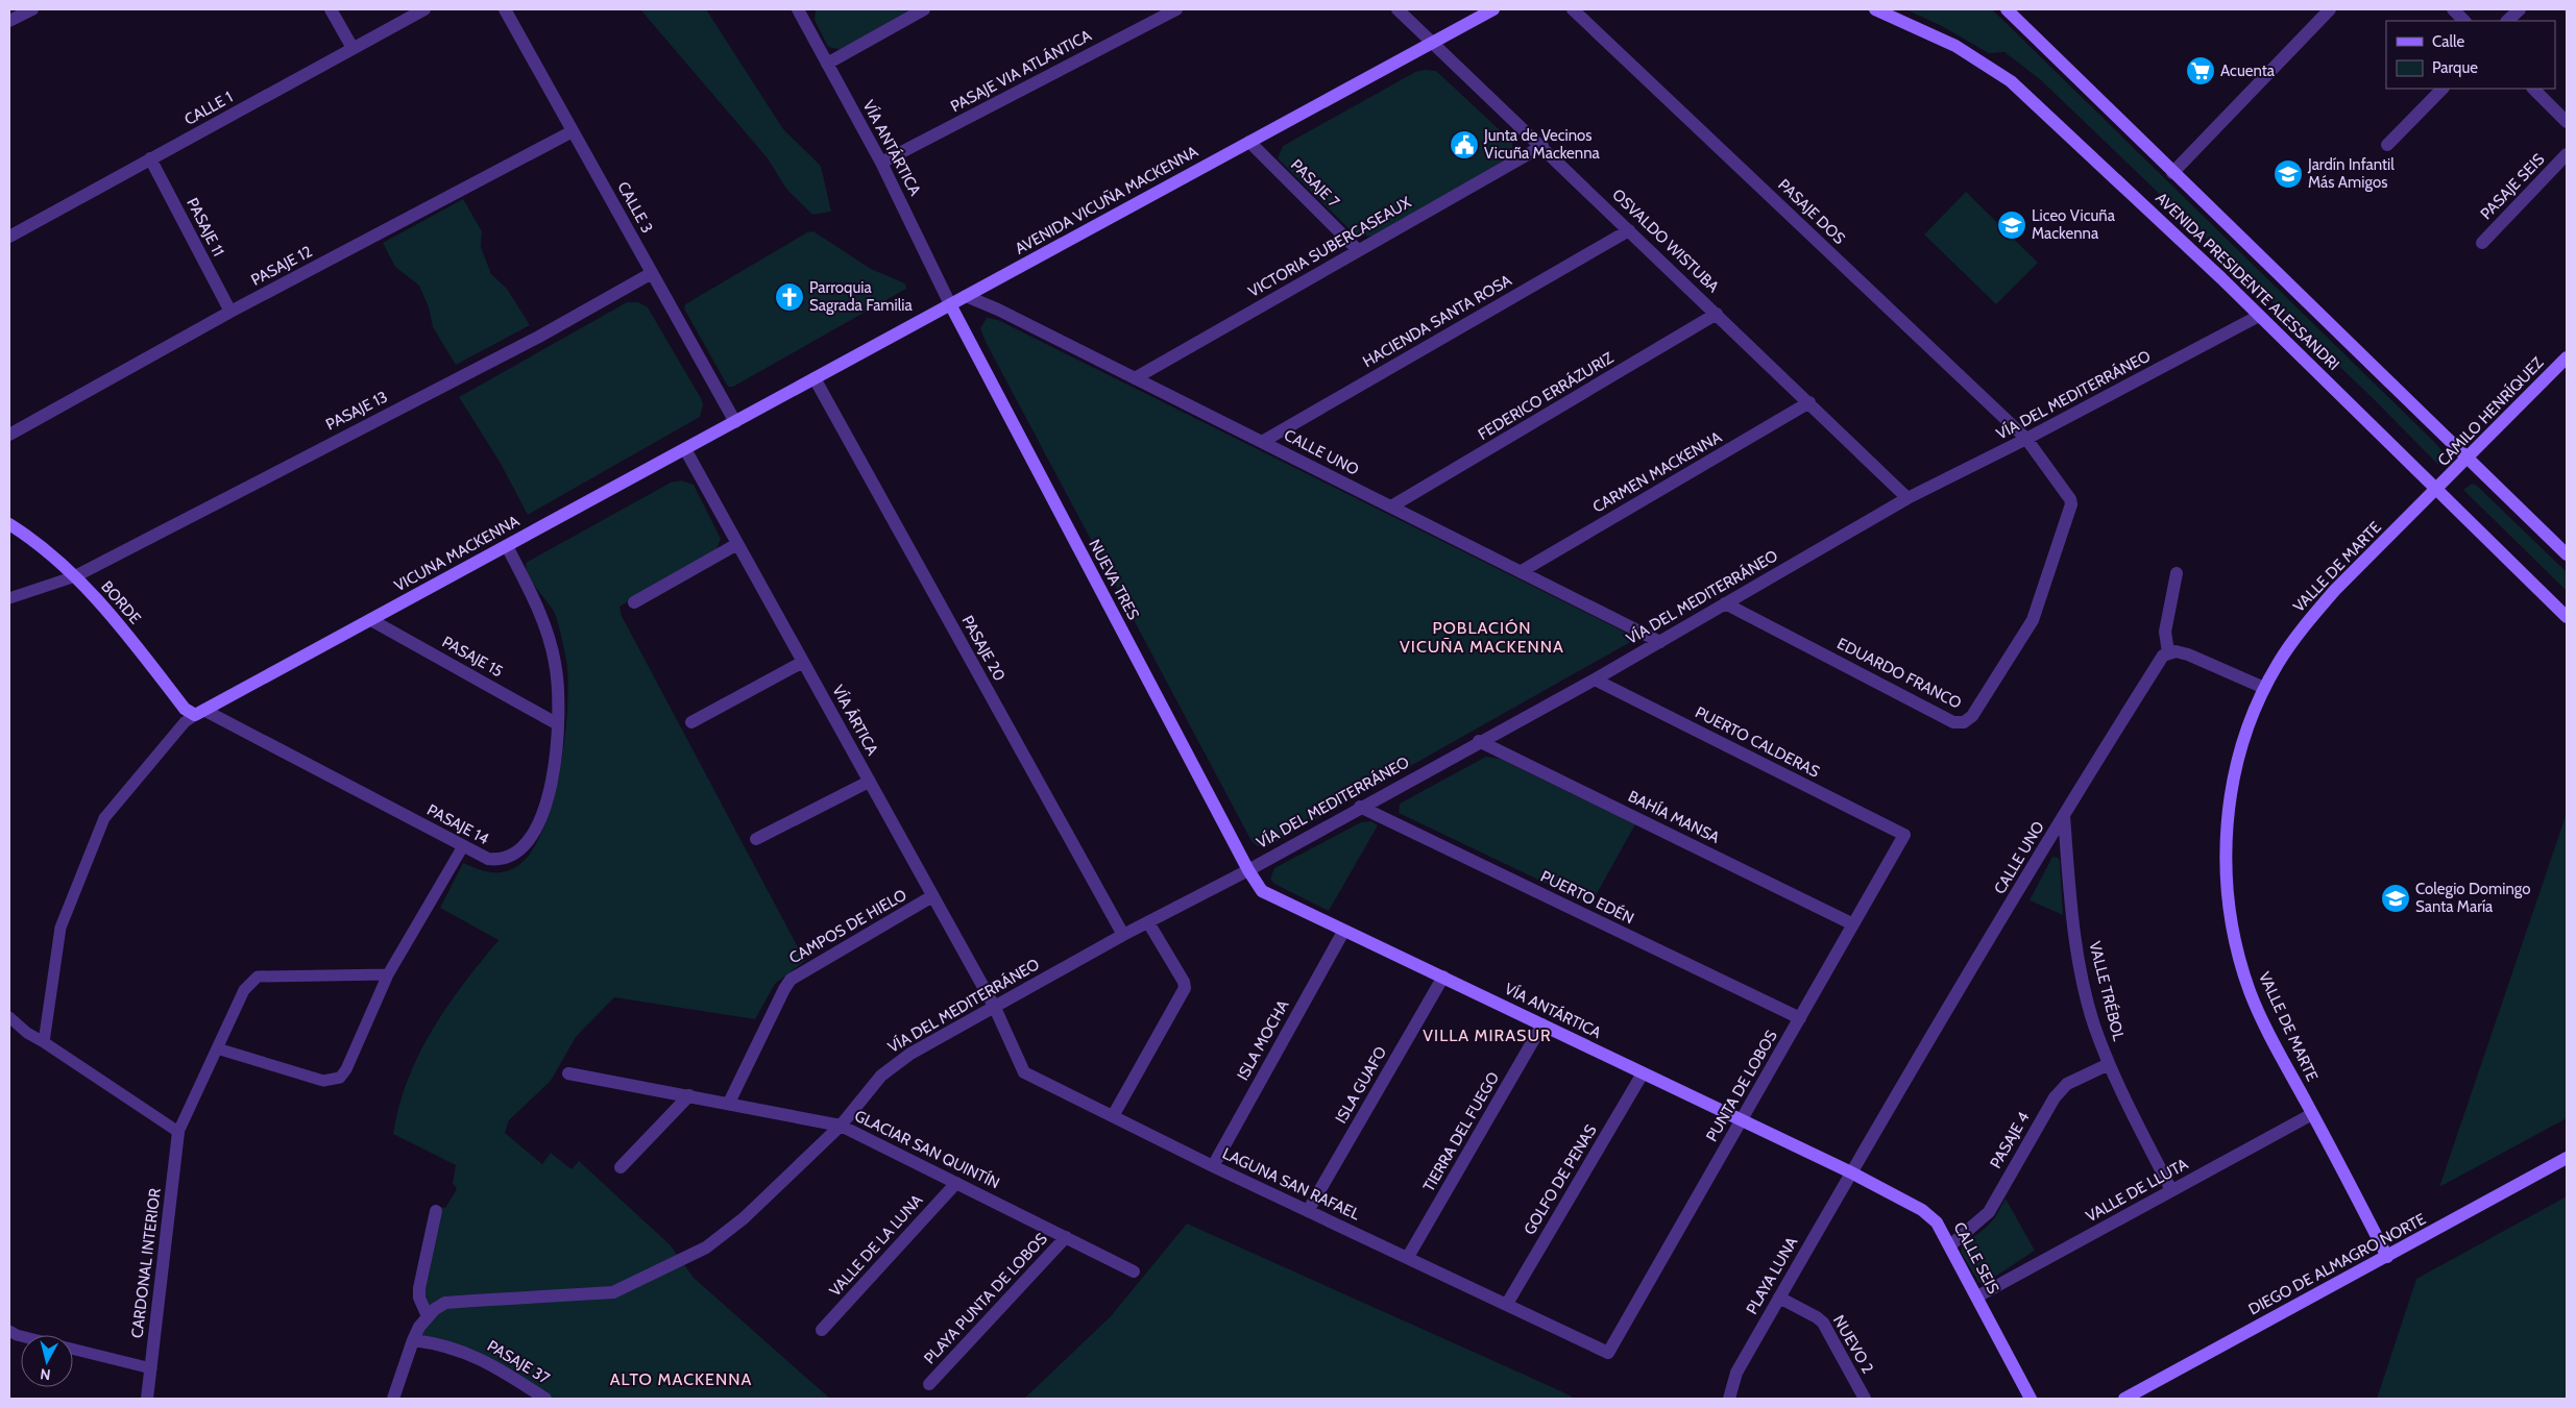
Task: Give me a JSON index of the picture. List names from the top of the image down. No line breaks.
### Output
{"streets":{"street":["PASAJE VIA ATLÁNTICA","CALLE 1","VÍA ANTÁRTICA","PASAJE 7","PASAJE SEIS","AVENIDA VICUÑA MACKENNA","CALLE 3","PASAJE DOS","PASAJE 11","OSVALDO WISTUBA","VICTORIA SUBERCASEAUX","PASAJE 12","AVENIDA PRESIDENTE ALESSANDRI","HACIENDA SANTA ROSA","VÍA DEL MEDITERRÁNEO","FEDERICO ERRÁZURIZ","PASAJE 13","CAMILO HENRÍQUEZ","CALLE UNO","CARMEN MACKENNA","VICUNA MACKENNA","VALLE DE MARTE","NUEVA TRES","BORDE","PASAJE 20","PASAJE 15","EDUARDO FRANCO","VÍA ÁRTICA","PUERTO CALDERAS","BAHÍA MANSA","PASAJE 14","PUERTO EDÉN","CAMPOS DE HIELO","VALLE TRÉBOL","ISLA MOCHA","ISLA GUAFO","PUNTA DE LOBOS","TIERRA DEL FUEGO","PASAJE 4","GLACIAR SAN QUINTÍN","GOLFO DE PENAS","LAGUNA SAN RAFAEL","VALLE DE LLUTA","VALLE DE LA LUNA","CALLE SEIS","CARDONAL INTERIOR","DIEGO DE ALMAGRO NORTE","PLAYA LUNA","PLAYA PUNTA DE LOBOS","NUEVO 2","PASAJE 37"]},"crossings":[["PASAJE VIA ATLÁNTICA","VÍA ANTÁRTICA"],["CALLE 1","PASAJE 11"],["VÍA ANTÁRTICA","AVENIDA VICUÑA MACKENNA"],["VÍA ANTÁRTICA","VÍA DEL MEDITERRÁNEO"],["VÍA ANTÁRTICA","CALLE UNO"],["VÍA ANTÁRTICA","NUEVA TRES"],["VÍA ANTÁRTICA","ISLA MOCHA"],["VÍA ANTÁRTICA","ISLA GUAFO"],["VÍA ANTÁRTICA","PUNTA DE LOBOS"],["VÍA ANTÁRTICA","TIERRA DEL FUEGO"],["VÍA ANTÁRTICA","GOLFO DE PENAS"],["VÍA ANTÁRTICA","CALLE SEIS"],["VÍA ANTÁRTICA","PLAYA LUNA"],["PASAJE 7","AVENIDA VICUÑA MACKENNA"],["PASAJE 7","VICTORIA SUBERCASEAUX"],["AVENIDA VICUÑA MACKENNA","CALLE 3"],["AVENIDA VICUÑA MACKENNA","OSVALDO WISTUBA"],["AVENIDA VICUÑA MACKENNA","CALLE UNO"],["AVENIDA VICUÑA MACKENNA","VICUNA MACKENNA"],["AVENIDA VICUÑA MACKENNA","NUEVA TRES"],["AVENIDA VICUÑA MACKENNA","PASAJE 20"],["CALLE 3","PASAJE 12"],["CALLE 3","PASAJE 13"],["CALLE 3","VICUNA MACKENNA"],["PASAJE DOS","VÍA DEL MEDITERRÁNEO"],["PASAJE DOS","EDUARDO FRANCO"],["PASAJE 11","PASAJE 12"],["OSVALDO WISTUBA","VICTORIA SUBERCASEAUX"],["OSVALDO WISTUBA","HACIENDA SANTA ROSA"],["OSVALDO WISTUBA","VÍA DEL MEDITERRÁNEO"],["OSVALDO WISTUBA","FEDERICO ERRÁZURIZ"],["OSVALDO WISTUBA","CARMEN MACKENNA"],["VICTORIA SUBERCASEAUX","CALLE UNO"],["AVENIDA PRESIDENTE ALESSANDRI","VÍA DEL MEDITERRÁNEO"],["AVENIDA PRESIDENTE ALESSANDRI","CAMILO HENRÍQUEZ"],["AVENIDA PRESIDENTE ALESSANDRI","VALLE DE MARTE"],["HACIENDA SANTA ROSA","CALLE UNO"],["VÍA DEL MEDITERRÁNEO","CALLE UNO"],["VÍA DEL MEDITERRÁNEO","NUEVA TRES"],["VÍA DEL MEDITERRÁNEO","PASAJE 20"],["VÍA DEL MEDITERRÁNEO","EDUARDO FRANCO"],["VÍA DEL MEDITERRÁNEO","VÍA ÁRTICA"],["VÍA DEL MEDITERRÁNEO","PUERTO CALDERAS"],["VÍA DEL MEDITERRÁNEO","BAHÍA MANSA"],["VÍA DEL MEDITERRÁNEO","PUERTO EDÉN"],["VÍA DEL MEDITERRÁNEO","GLACIAR SAN QUINTÍN"],["VÍA DEL MEDITERRÁNEO","LAGUNA SAN RAFAEL"],["FEDERICO ERRÁZURIZ","CALLE UNO"],["PASAJE 13","BORDE"],["CAMILO HENRÍQUEZ","VALLE DE MARTE"],["CALLE UNO","CARMEN MACKENNA"],["CALLE UNO","VALLE TRÉBOL"],["CALLE UNO","CALLE SEIS"],["CALLE UNO","PLAYA LUNA"],["VICUNA MACKENNA","BORDE"],["VICUNA MACKENNA","PASAJE 15"],["VICUNA MACKENNA","VÍA ÁRTICA"],["VICUNA MACKENNA","PASAJE 14"],["VALLE DE MARTE","VALLE DE LLUTA"],["VALLE DE MARTE","DIEGO DE ALMAGRO NORTE"],["BORDE","PASAJE 14"],["PASAJE 15","PASAJE 14"],["VÍA ÁRTICA","CAMPOS DE HIELO"],["VÍA ÁRTICA","LAGUNA SAN RAFAEL"],["PUERTO CALDERAS","PUNTA DE LOBOS"],["BAHÍA MANSA","PUNTA DE LOBOS"],["PUERTO EDÉN","PUNTA DE LOBOS"],["CAMPOS DE HIELO","GLACIAR SAN QUINTÍN"],["VALLE TRÉBOL","PASAJE 4"],["VALLE TRÉBOL","VALLE DE LLUTA"],["ISLA MOCHA","LAGUNA SAN RAFAEL"],["ISLA GUAFO","LAGUNA SAN RAFAEL"],["PUNTA DE LOBOS","LAGUNA SAN RAFAEL"],["TIERRA DEL FUEGO","LAGUNA SAN RAFAEL"],["PASAJE 4","CALLE SEIS"],["GLACIAR SAN QUINTÍN","VALLE DE LA LUNA"],["GLACIAR SAN QUINTÍN","PLAYA PUNTA DE LOBOS"],["GOLFO DE PENAS","LAGUNA SAN RAFAEL"],["VALLE DE LLUTA","CALLE SEIS"],["CALLE SEIS","PLAYA LUNA"],["PLAYA LUNA","NUEVO 2"]],"districts":["POBLACIÓN VICUÑA MACKENNA","VILLA MIRASUR","ALTO MACKENNA"],"places":{"supermarket":["Acuenta"],"public building":["Junta de Vecinos Vicuña Mackenna"],"school or university":["Jardín Infantil Más Amigos","Liceo Vicuña Mackenna","Colegio Domingo Santa María"],"church":["Parroquia Sagrada Familia"]},"legend":["Calle","Parque"],"north":"bottom"}
